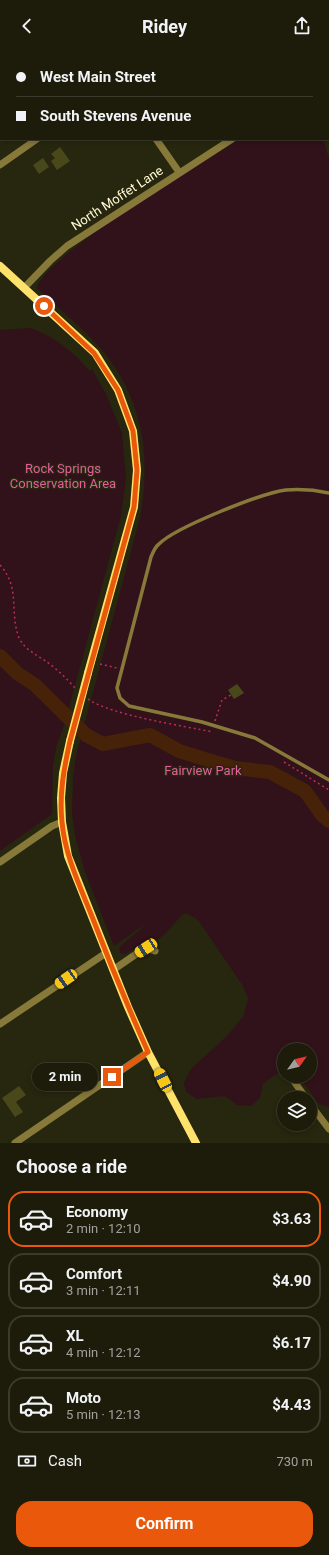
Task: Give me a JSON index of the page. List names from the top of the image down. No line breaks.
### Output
{"streets":{"street":["North Moffet Lane"]},"parks":["Rock Springs Conservation Area","Fairview Park"],"north":"top right","page":{"header":"Ridey","banner":["West Main Street","South Stevens Avenue"],"bubble":"2 min","heading":"Choose a ride","list":[{"name":"Economy","note":"2 min · 12:10","value":"$3.63"},{"name":"Comfort","note":"3 min · 12:11","value":"$4.90"},{"name":"XL","note":"4 min · 12:12","value":"$6.17"},{"name":"Moto","note":"5 min · 12:13","value":"$4.43"}],"pay":["Cash","730 m"],"buttons":"Confirm"}}
